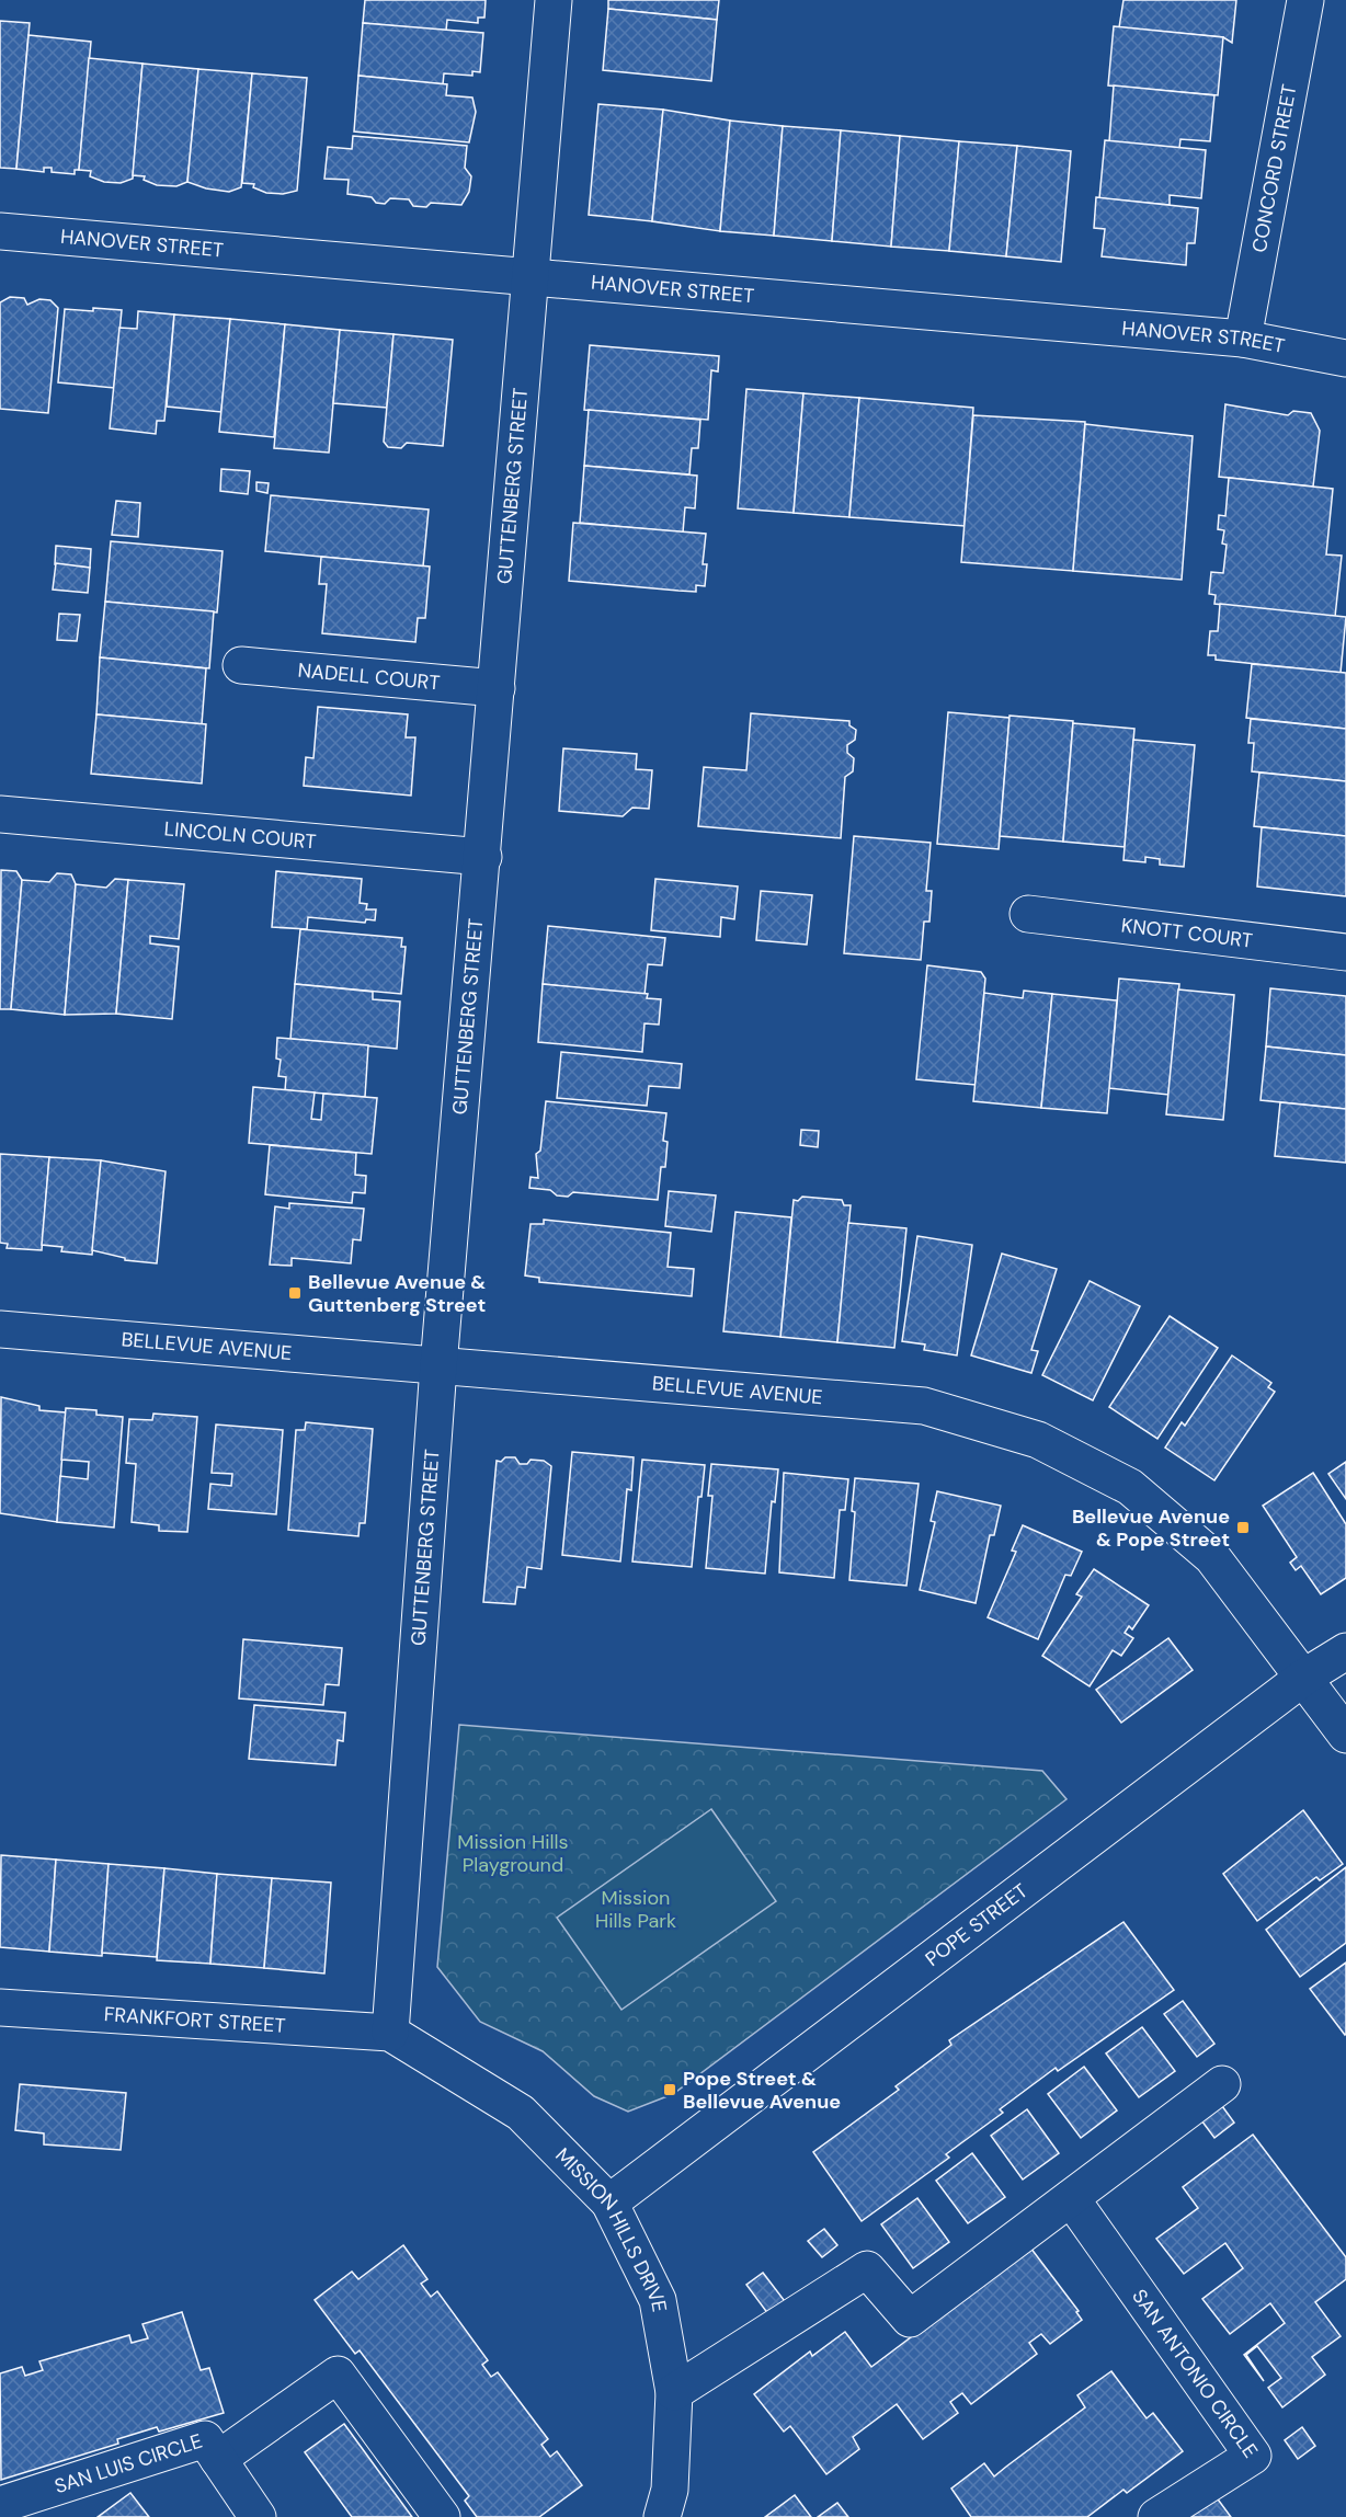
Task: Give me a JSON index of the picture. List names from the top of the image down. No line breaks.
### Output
{"streets":{"street":["CONCORD STREET","HANOVER STREET","GUTTENBERG STREET","NADELL COURT","LINCOLN COURT","KNOTT COURT","BELLEVUE AVENUE","POPE STREET","FRANKFORT STREET","MISSION HILLS DRIVE","SAN ANTONIO CIRCLE","SAN LUIS CIRCLE"]},"crossings":[["CONCORD STREET","HANOVER STREET"],["HANOVER STREET","GUTTENBERG STREET"],["GUTTENBERG STREET","NADELL COURT"],["GUTTENBERG STREET","LINCOLN COURT"],["GUTTENBERG STREET","BELLEVUE AVENUE"],["GUTTENBERG STREET","FRANKFORT STREET"],["GUTTENBERG STREET","MISSION HILLS DRIVE"],["BELLEVUE AVENUE","POPE STREET"],["POPE STREET","MISSION HILLS DRIVE"],["FRANKFORT STREET","MISSION HILLS DRIVE"]],"parks":["Mission Hills Playground","Mission Hills Park"],"places":{"transit":["Bellevue Avenue & Guttenberg Street","Bellevue Avenue & Pope Street","Pope Street & Bellevue Avenue"]}}
